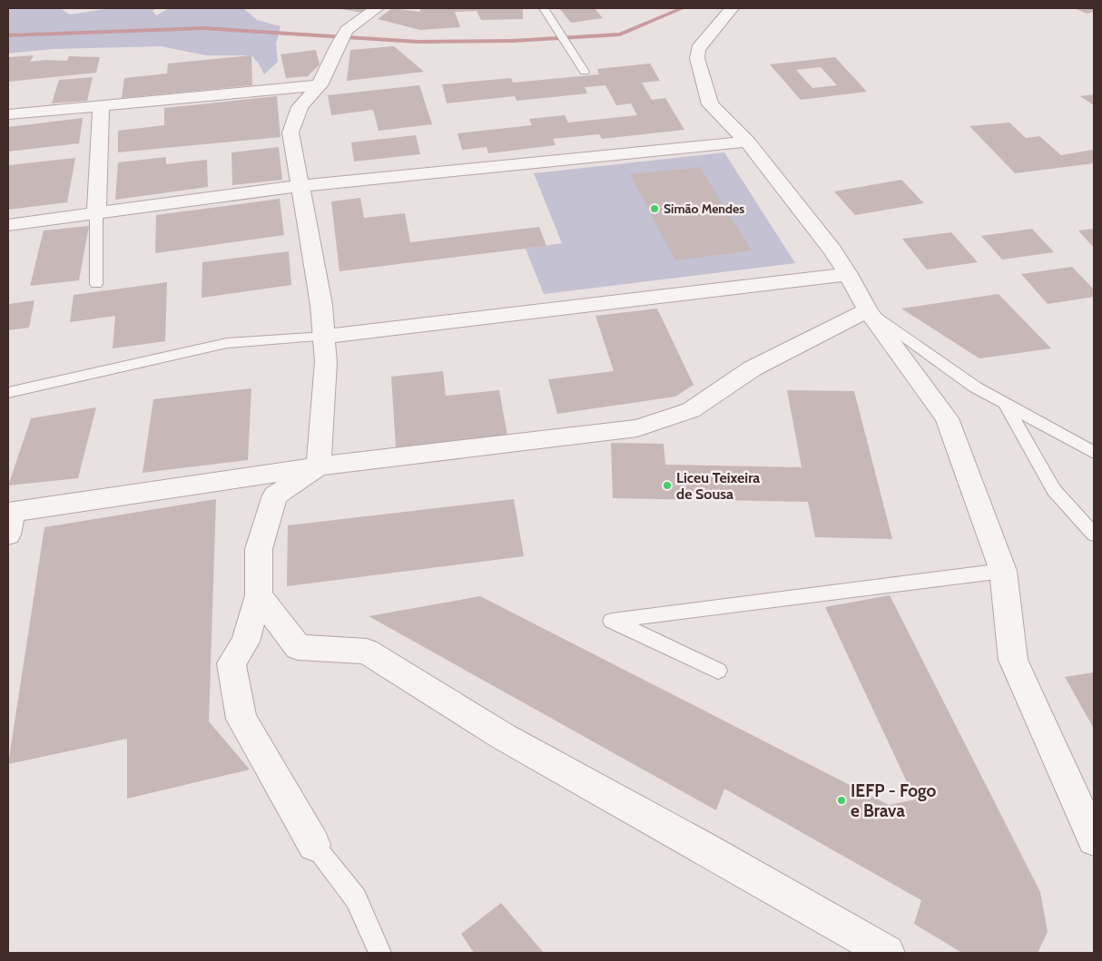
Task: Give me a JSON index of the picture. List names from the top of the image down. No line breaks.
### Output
{"places":["Simão Mendes","Liceu Teixeira de Sousa","IEFP - Fogo e Brava"]}
